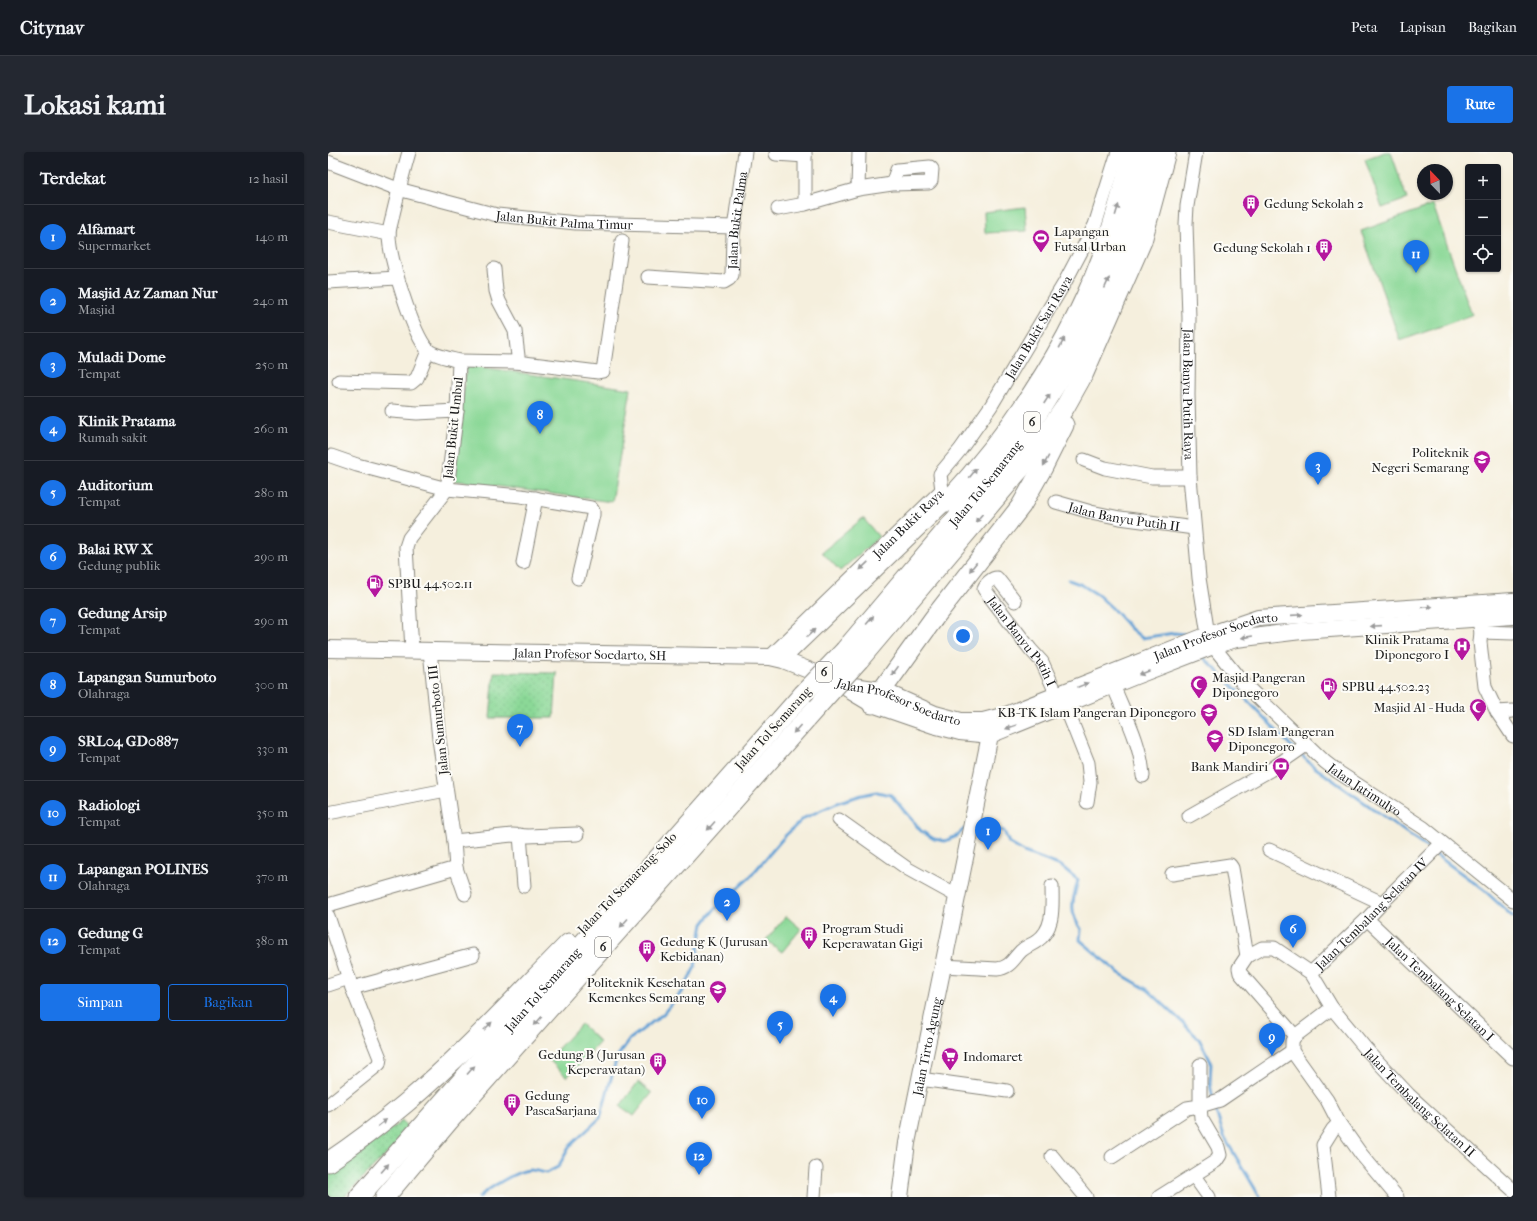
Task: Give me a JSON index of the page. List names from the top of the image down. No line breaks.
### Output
{"streets":{"highway":["6","Jalan Tol Semarang","Jalan Tol Semarang–Solo"],"main road":["Jalan Profesor Soedarto","Jalan Profesor Soedarto, SH","Jalan Tirto Agung"],"street":["Jalan Bukit Palma Timur","Jalan Bukit Palma","Jalan Bukit Sari Raya","Jalan Banyu Putih Raya","Jalan Bukit Umbul","Jalan Banyu Putih II","Jalan Bukit Raya","Jalan Banyu Putih I","Jalan Sumurboto III","Jalan Jatimulyo","Jalan Tembalang Selatan IV","Jalan Tembalang Selatan I","Jalan Tembalang Selatan II"]},"crossings":[["Jalan Bukit Palma Timur","Jalan Bukit Palma"],["Jalan Bukit Sari Raya","Jalan Bukit Raya"],["Jalan Banyu Putih Raya","Jalan Banyu Putih II"],["Jalan Banyu Putih Raya","Jalan Profesor Soedarto"],["Jalan Banyu Putih Raya","Jalan Jatimulyo"],["Jalan Bukit Umbul","Jalan Profesor Soedarto, SH"],["Jalan Tol Semarang","Jalan Tol Semarang–Solo"],["Jalan Bukit Raya","Jalan Profesor Soedarto, SH"],["Jalan Profesor Soedarto","Jalan Banyu Putih I"],["Jalan Profesor Soedarto","Jalan Profesor Soedarto, SH"],["Jalan Profesor Soedarto","Jalan Jatimulyo"],["Jalan Profesor Soedarto","Jalan Tirto Agung"],["Jalan Profesor Soedarto, SH","Jalan Sumurboto III"],["Jalan Jatimulyo","Jalan Tembalang Selatan IV"],["Jalan Tembalang Selatan IV","Jalan Tembalang Selatan I"],["Jalan Tembalang Selatan IV","Jalan Tembalang Selatan II"]],"one_way":["Jalan Tol Semarang–Solo"],"places":{"building":["Gedung Sekolah 2","Gedung Sekolah 1","Program Studi Keperawatan Gigi","Gedung K (Jurusan Kebidanan)","Gedung B (Jurusan Keperawatan)","Gedung PascaSarjana"],"sports":["Lapangan Futsal Urban"],"school or university":["Politeknik Negeri Semarang","KB-TK Islam Pangeran Diponegoro","SD Islam Pangeran Diponegoro","Politeknik Kesehatan Kemenkes Semarang"],"fuel station":["SPBU 44.502.11","SPBU 44.502.23"],"hospital":["Klinik Pratama Diponegoro I"],"mosque":["Masjid Pangeran Diponegoro","Masjid Al - Huda"],"bank":["Bank Mandiri"],"supermarket":["Indomaret"]},"north":"top left","page":{"header":"Citynav","nav":["Peta","Lapisan","Bagikan"],"buttons":["Rute",["Simpan","Bagikan"]],"title":"Lokasi kami","heading":["Terdekat","12 hasil"],"map_buttons":["+","−"],"list":[{"mark":"1","name":"Alfamart","note":"Supermarket","value":"140 m"},{"mark":"2","name":"Masjid Az Zaman Nur","note":"Masjid","value":"240 m"},{"mark":"3","name":"Muladi Dome","note":"Tempat","value":"250 m"},{"mark":"4","name":"Klinik Pratama","note":"Rumah sakit","value":"260 m"},{"mark":"5","name":"Auditorium","note":"Tempat","value":"280 m"},{"mark":"6","name":"Balai RW X","note":"Gedung publik","value":"290 m"},{"mark":"7","name":"Gedung Arsip","note":"Tempat","value":"290 m"},{"mark":"8","name":"Lapangan Sumurboto","note":"Olahraga","value":"300 m"},{"mark":"9","name":"SRL04 GD0887","note":"Tempat","value":"330 m"},{"mark":"10","name":"Radiologi","note":"Tempat","value":"350 m"},{"mark":"11","name":"Lapangan POLINES","note":"Olahraga","value":"370 m"},{"mark":"12","name":"Gedung G","note":"Tempat","value":"380 m"}],"pins":["11","8","3","7","1","2","6","4","5","9","10","12"]}}
